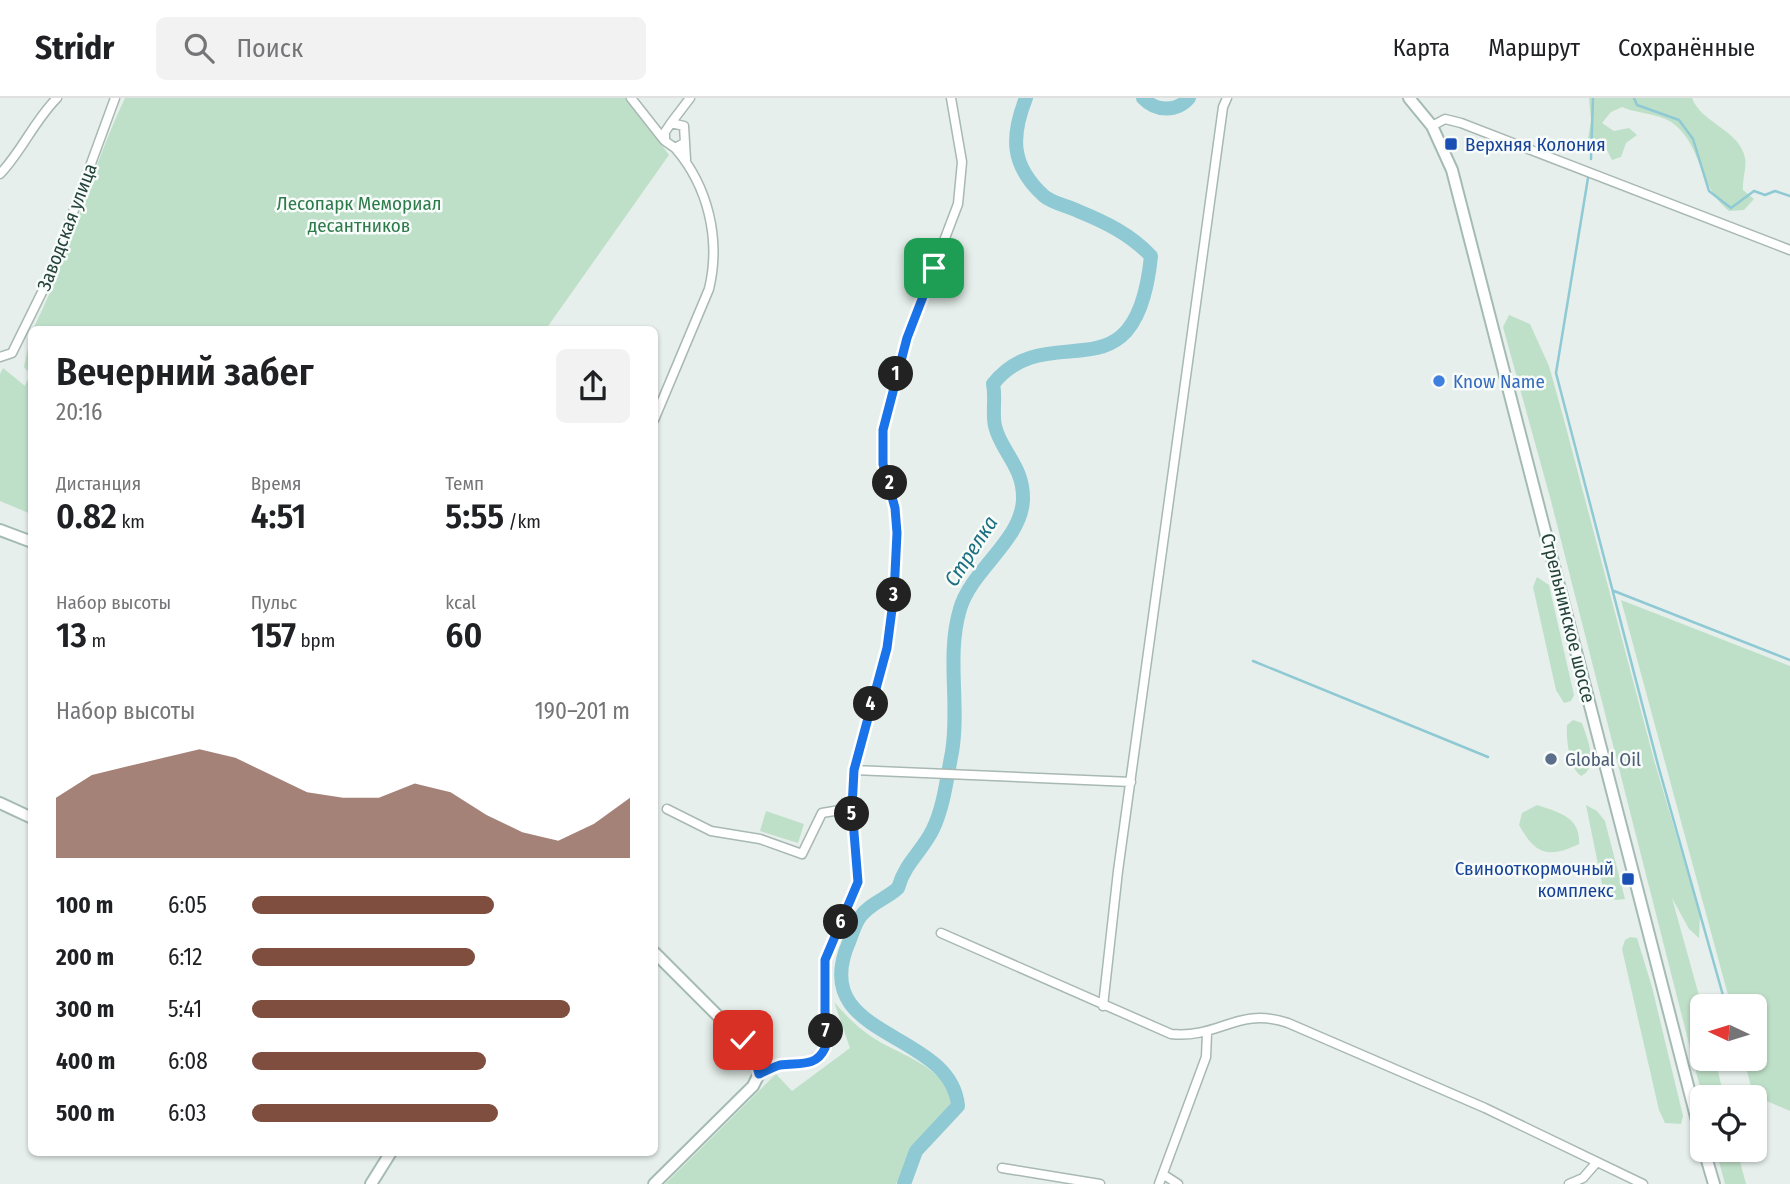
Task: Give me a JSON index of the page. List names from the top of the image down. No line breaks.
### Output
{"streets":{"main road":["Стрельнинское шоссе"],"street":["Заводская улица"]},"water":["Стрелка"],"parks":["Лесопарк Мемориал десантников"],"places":{"transit":["Верхняя Колония","Свинооткормочный комплекс"],"other":["Know Name","Global Oil"]},"north":"left","page":{"header":"Stridr","search":"Поиск","nav":["Карта","Маршрут","Сохранённые"],"heading":["Вечерний забег","20:16"],"pins":["1","2","3","4","5","6","7"],"stats":[["Дистанция","0.82 km"],["Время","4:51"],["Темп","5:55 /km"],["Набор высоты","13 m"],["Пульс","157 bpm"],["kcal","60"]],"chart":["Набор высоты","190–201 m"],"list":[{"name":"100 m","note":"6:05"},{"name":"200 m","note":"6:12"},{"name":"300 m","note":"5:41"},{"name":"400 m","note":"6:08"},{"name":"500 m","note":"6:03"}]}}
